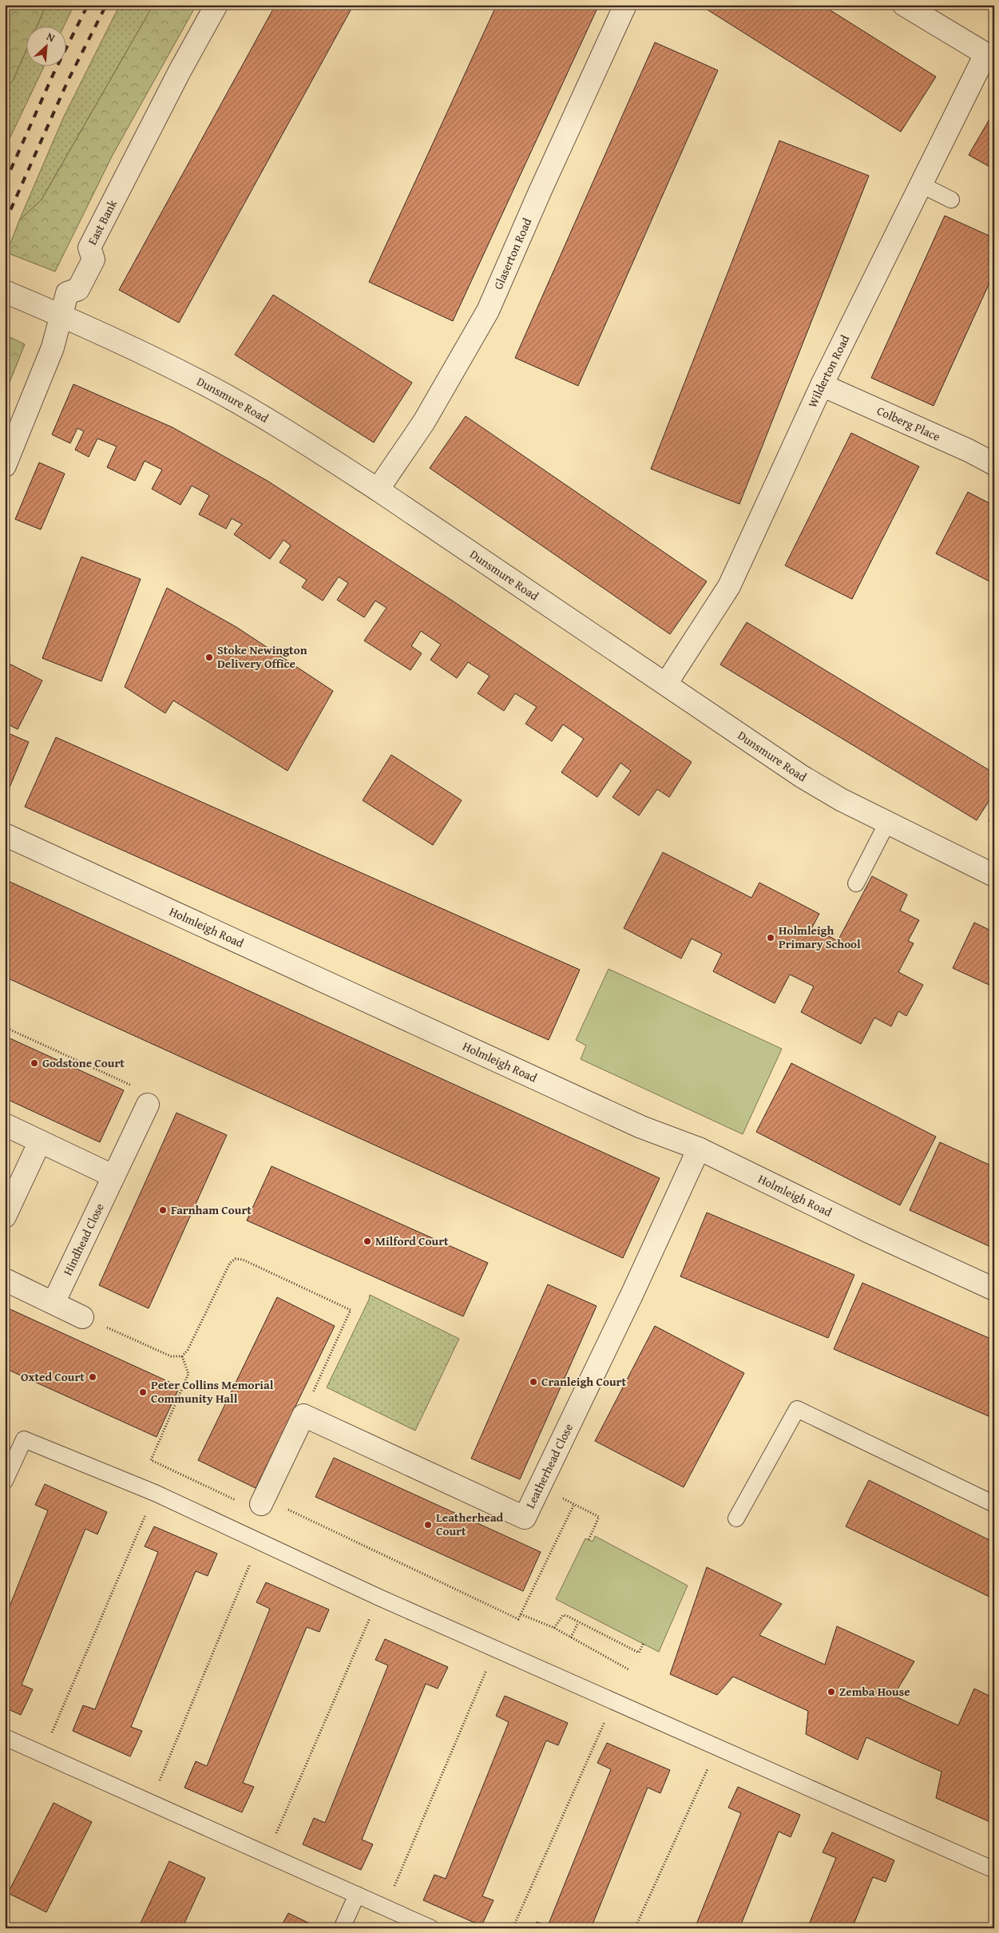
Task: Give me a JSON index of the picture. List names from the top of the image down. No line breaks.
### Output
{"streets":{"street":["East Bank","Glaserton Road","Wilderton Road","Dunsmure Road","Colberg Place","Holmleigh Road","Hindhead Close","Leatherhead Close"]},"crossings":[["East Bank","Dunsmure Road"],["Glaserton Road","Dunsmure Road"],["Wilderton Road","Dunsmure Road"],["Wilderton Road","Colberg Place"],["Holmleigh Road","Leatherhead Close"]],"places":["Stoke Newington Delivery Office","Holmleigh Primary School","Godstone Court","Farnham Court","Milford Court","Oxted Court","Cranleigh Court","Peter Collins Memorial Community Hall","Leatherhead Court","Zemba House"],"north":"top right"}
